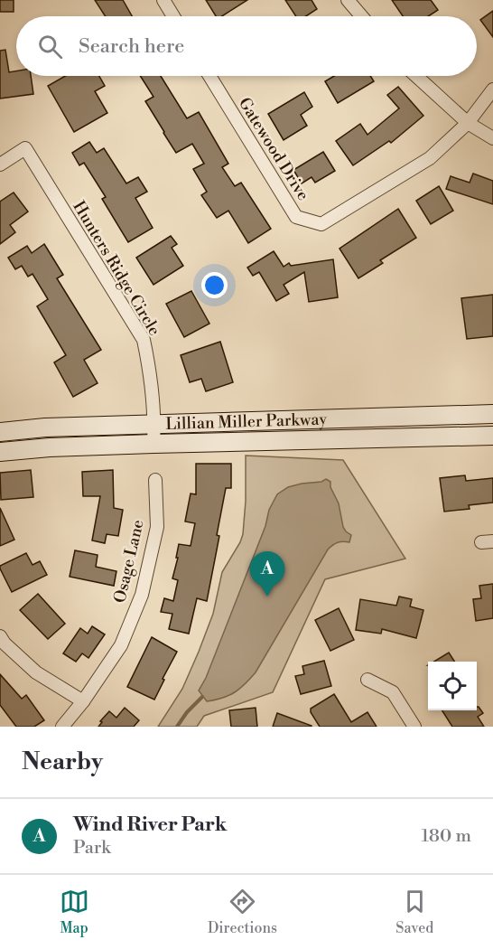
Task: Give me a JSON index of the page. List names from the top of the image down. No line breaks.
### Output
{"streets":{"main road":["Lillian Miller Parkway"],"street":["Gatewood Drive","Hunters Ridge Circle","Osage Lane"]},"crossings":[["Hunters Ridge Circle","Lillian Miller Parkway"]],"page":{"search":"Search here","pins":"A","heading":"Nearby","list":[{"mark":"A","name":"Wind River Park","note":"Park","value":"180 m"}],"nav":["Map","Directions","Saved"]}}
